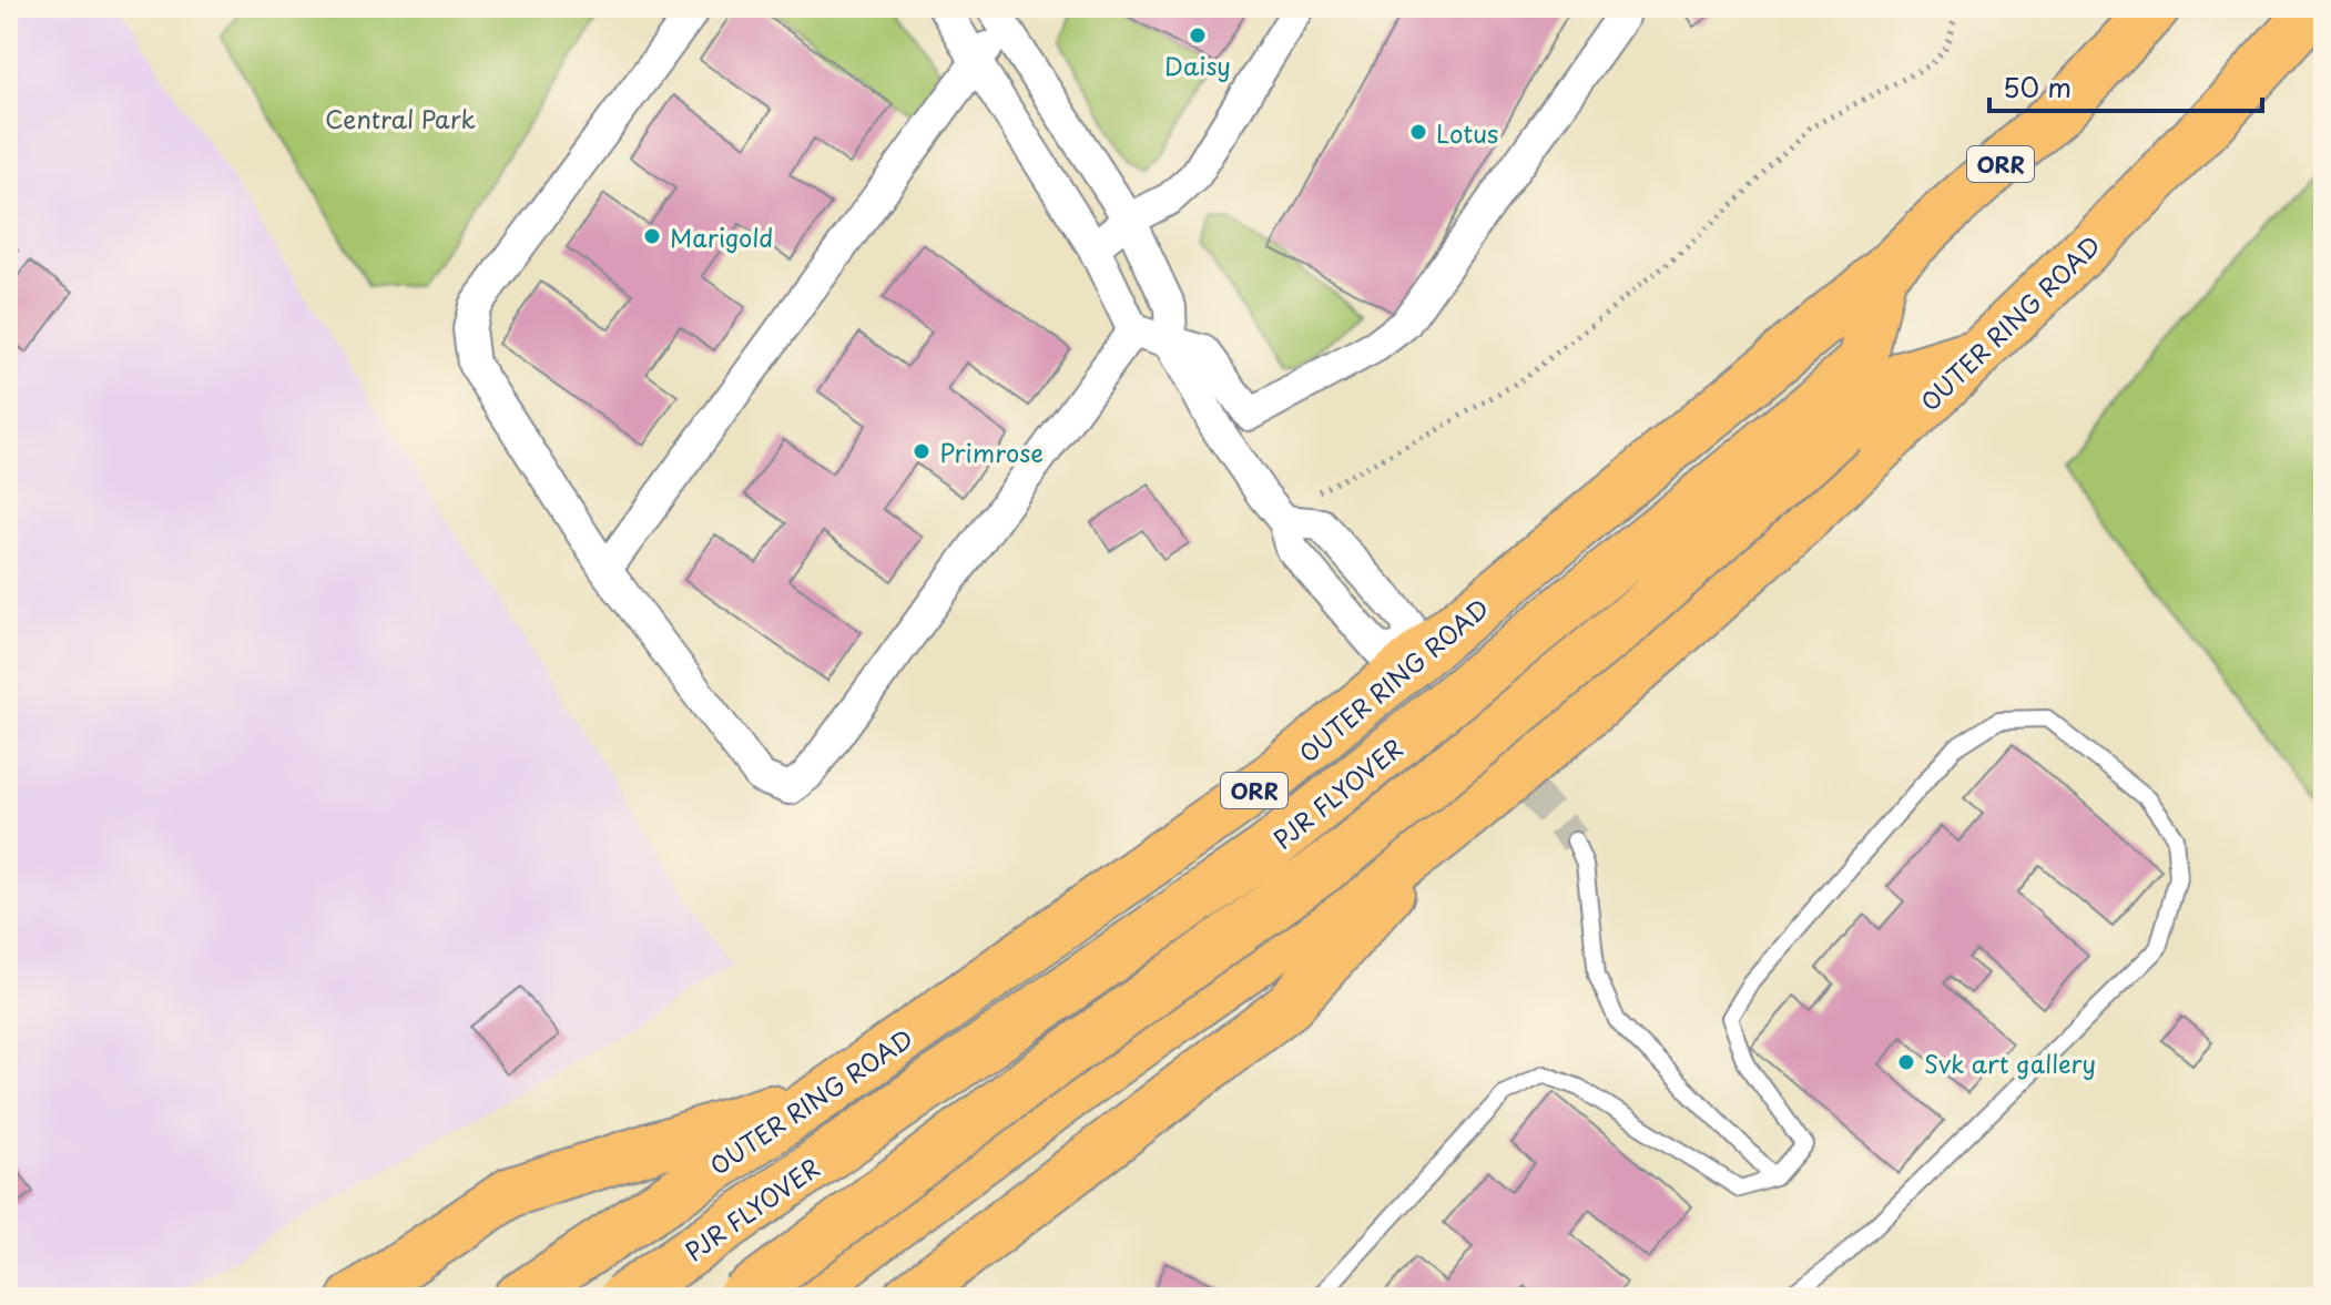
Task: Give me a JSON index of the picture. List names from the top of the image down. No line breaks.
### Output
{"streets":{"highway":["ORR","OUTER RING ROAD","PJR FLYOVER"]},"crossings":[["OUTER RING ROAD","PJR FLYOVER"]],"parks":["Central Park"],"places":["Daisy","Lotus","Marigold","Primrose","Svk art gallery"],"scale_bar":"50 m"}
